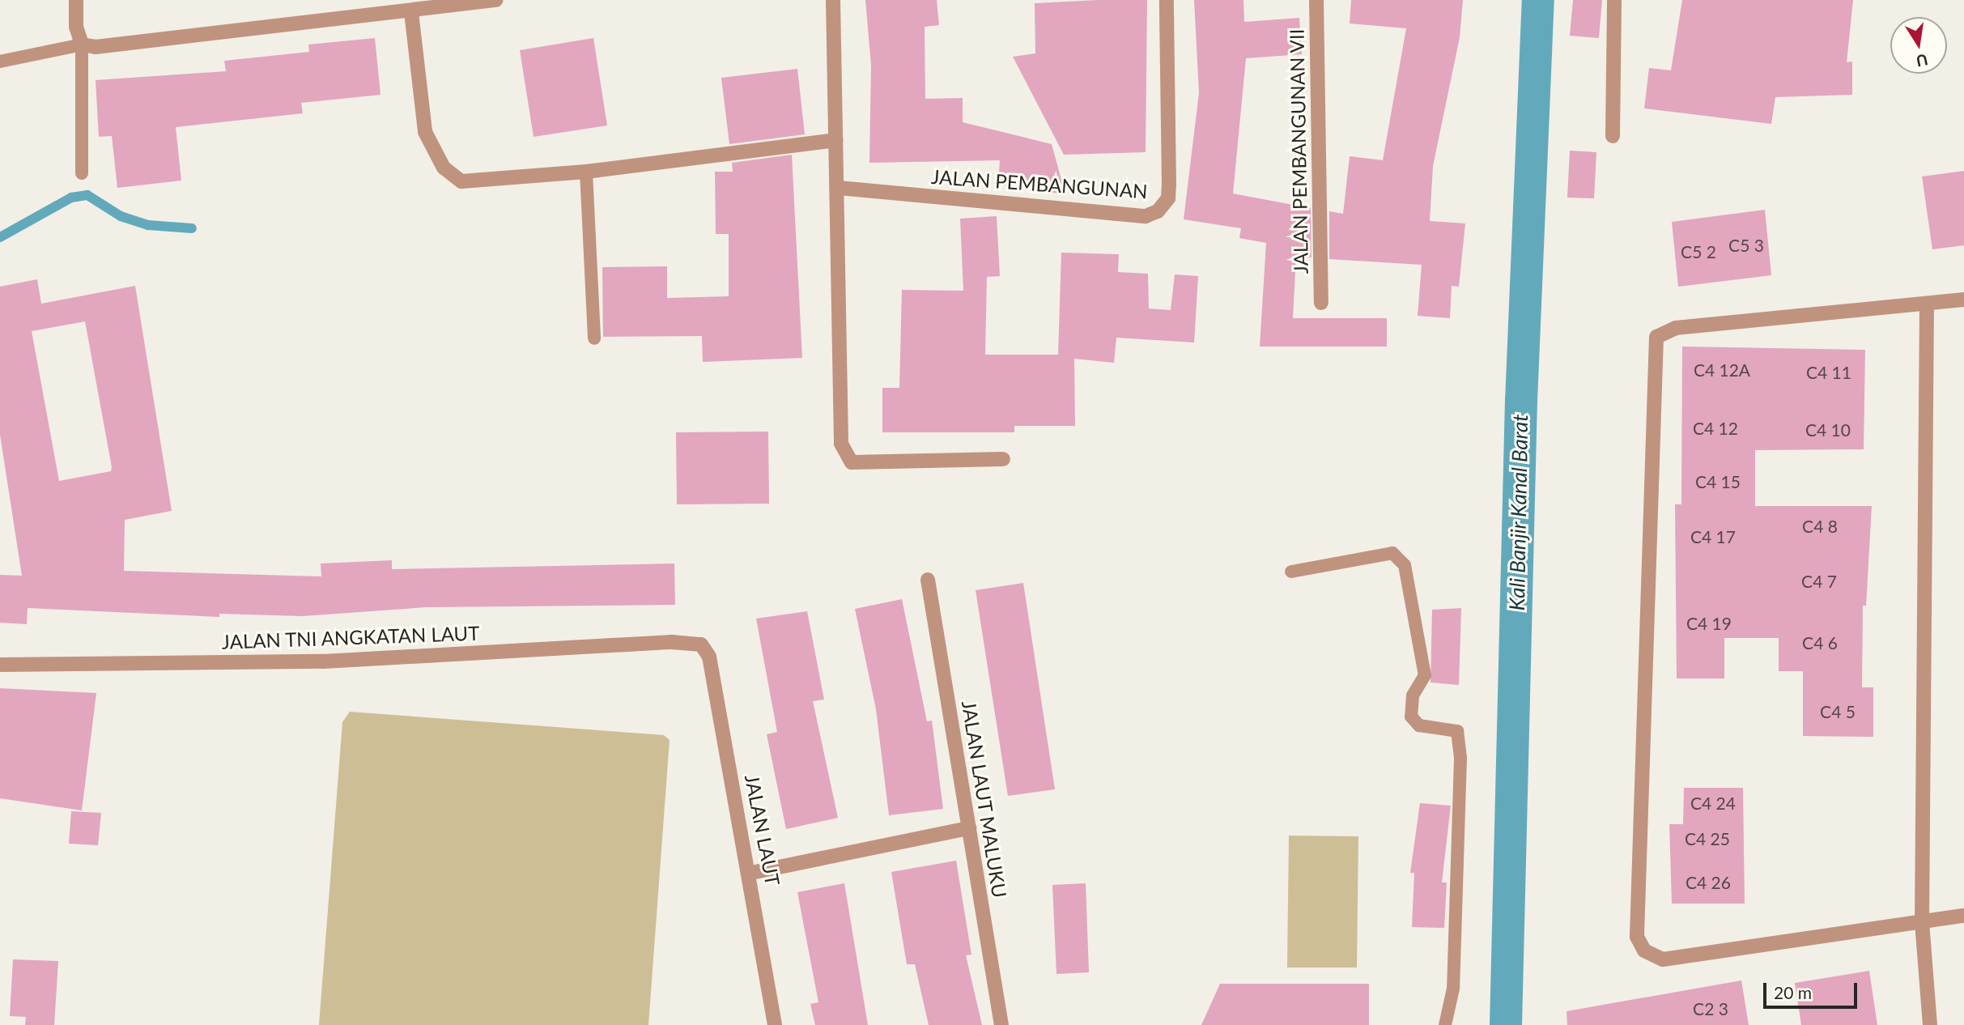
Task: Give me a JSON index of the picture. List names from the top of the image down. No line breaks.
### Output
{"streets":{"street":["JALAN PEMBANGUNAN VII","JALAN PEMBANGUNAN","JALAN TNI ANGKATAN LAUT","JALAN LAUT MALUKU","JALAN LAUT"]},"crossings":[["JALAN TNI ANGKATAN LAUT","JALAN LAUT"]],"water":["Kali Banjir Kanal Barat"],"house_numbers":["C5 3","C5 2","C4 12A","C4 11","C4 12","C4 10","C4 15","C4 8","C4 17","C4 7","C4 19","C4 6","C4 5","C4 24","C4 25","C4 26","C2 3"],"scale_bar":"20 m","north":"bottom"}
